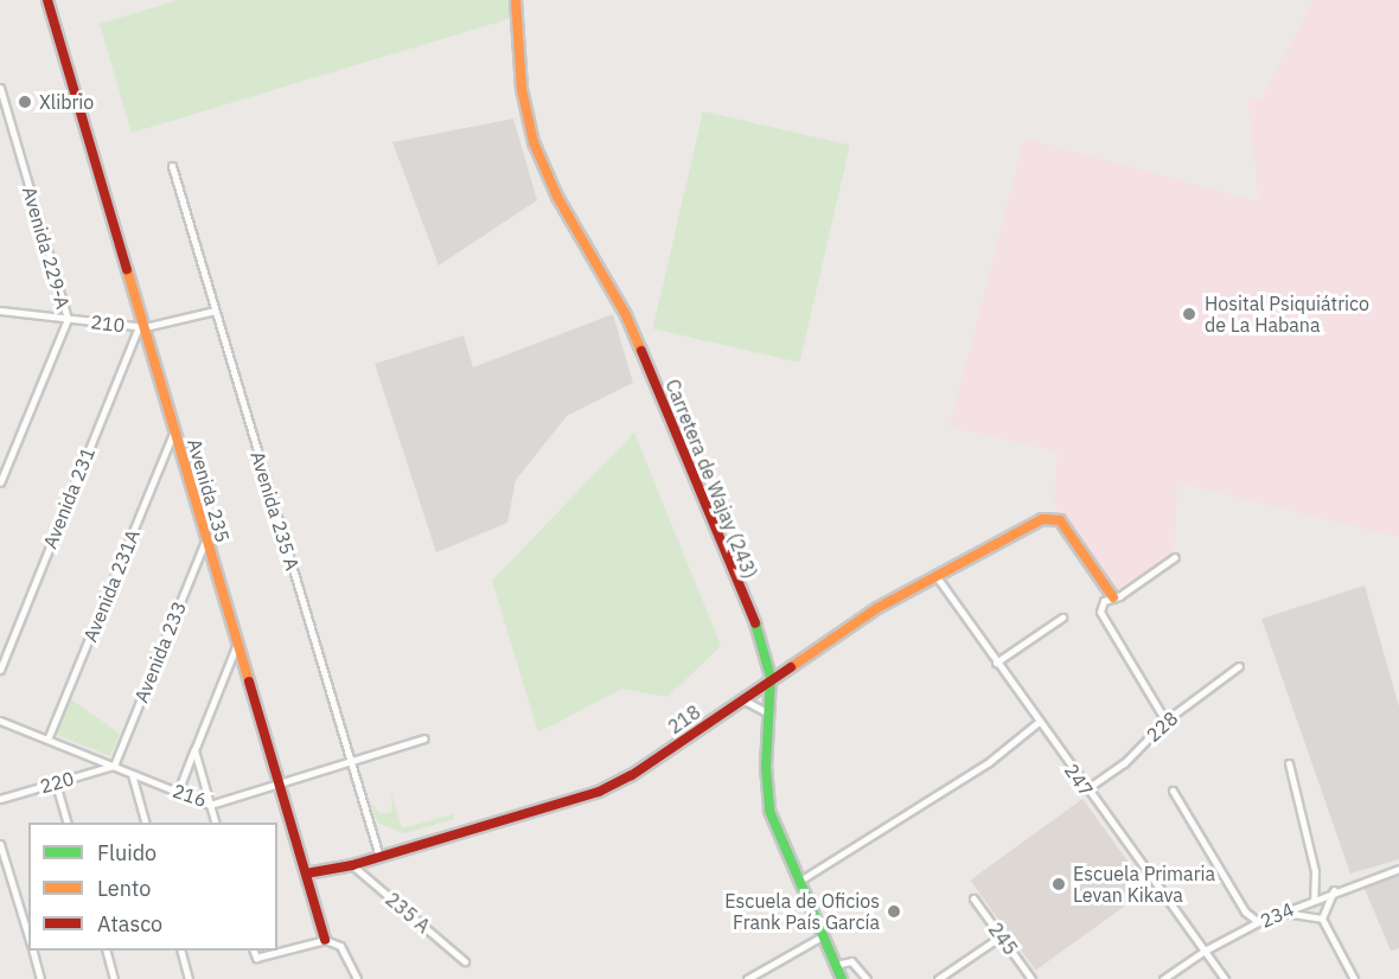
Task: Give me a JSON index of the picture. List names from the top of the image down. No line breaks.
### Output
{"streets":{"street":["Avenida 229-A","210","Carretera de Wajay (243)","Avenida 235","Avenida 231","Avenida 235 A","Avenida 231A","Avenida 233","218","228","247","220","216","235 A","234","245"]},"crossings":[["Avenida 229-A","210"],["210","Avenida 235"],["210","Avenida 231"],["210","Avenida 235 A"],["Carretera de Wajay (243)","218"],["Avenida 235","Avenida 231"],["Avenida 235","Avenida 231A"],["Avenida 235","Avenida 233"],["Avenida 235","218"],["Avenida 235","216"],["Avenida 235 A","218"],["Avenida 235 A","216"],["Avenida 231A","216"],["Avenida 233","220"],["Avenida 233","216"],["218","247"],["218","235 A"],["228","247"],["247","234"],["220","216"]],"places":["Xlibrio","Hosital Psiquiátrico de La Habana","Escuela Primaria Levan Kikava","Escuela de Oficios Frank País García"],"legend":["Fluido","Lento","Atasco"]}
